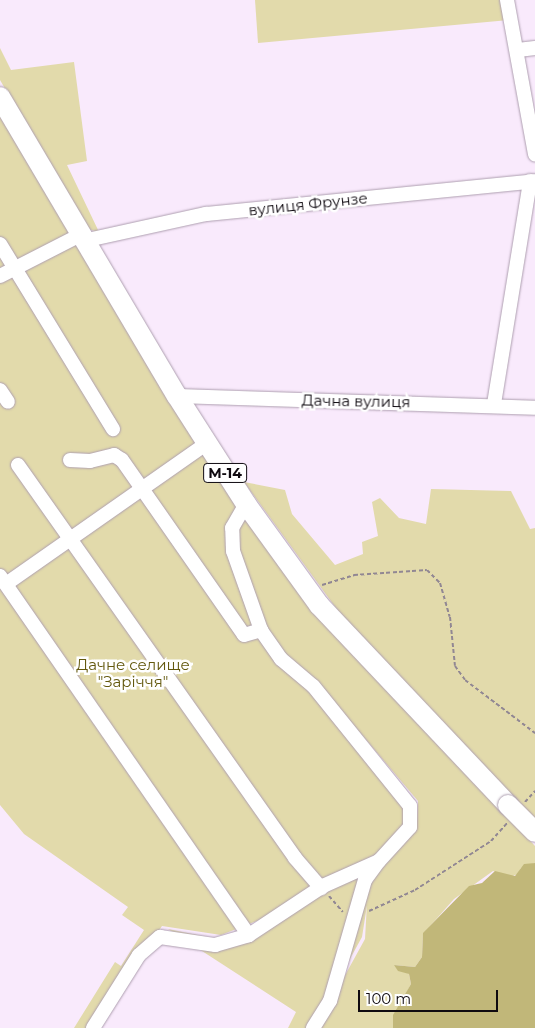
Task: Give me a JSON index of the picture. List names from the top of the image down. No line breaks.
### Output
{"streets":{"highway":["М-14"],"street":["вулиця Фрунзе","Дачна вулиця"]},"crossings":[["вулиця Фрунзе","М-14"],["Дачна вулиця","М-14"]],"parks":["Дачне селище \"Заріччя\""],"scale_bar":"100 m"}
